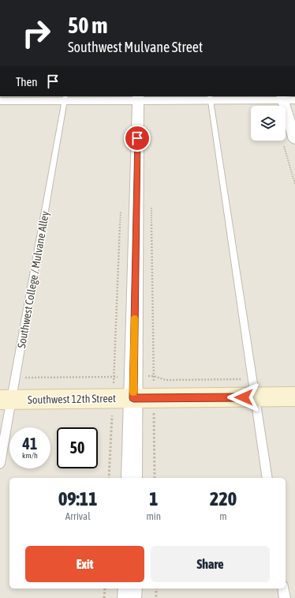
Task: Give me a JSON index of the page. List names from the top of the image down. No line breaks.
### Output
{"streets":{"main road":["Southwest 12th Street"],"lane":["Southwest College / Mulvane Alley"]},"crossings":[["Southwest College / Mulvane Alley","Southwest 12th Street"]],"page":{"turn":["50 m","Southwest Mulvane Street"],"then":"Then","speed":"41 km/h","limit":"50","eta":["09:11","Arrival","1","min","220","m"],"buttons":["Exit","Share"]}}
